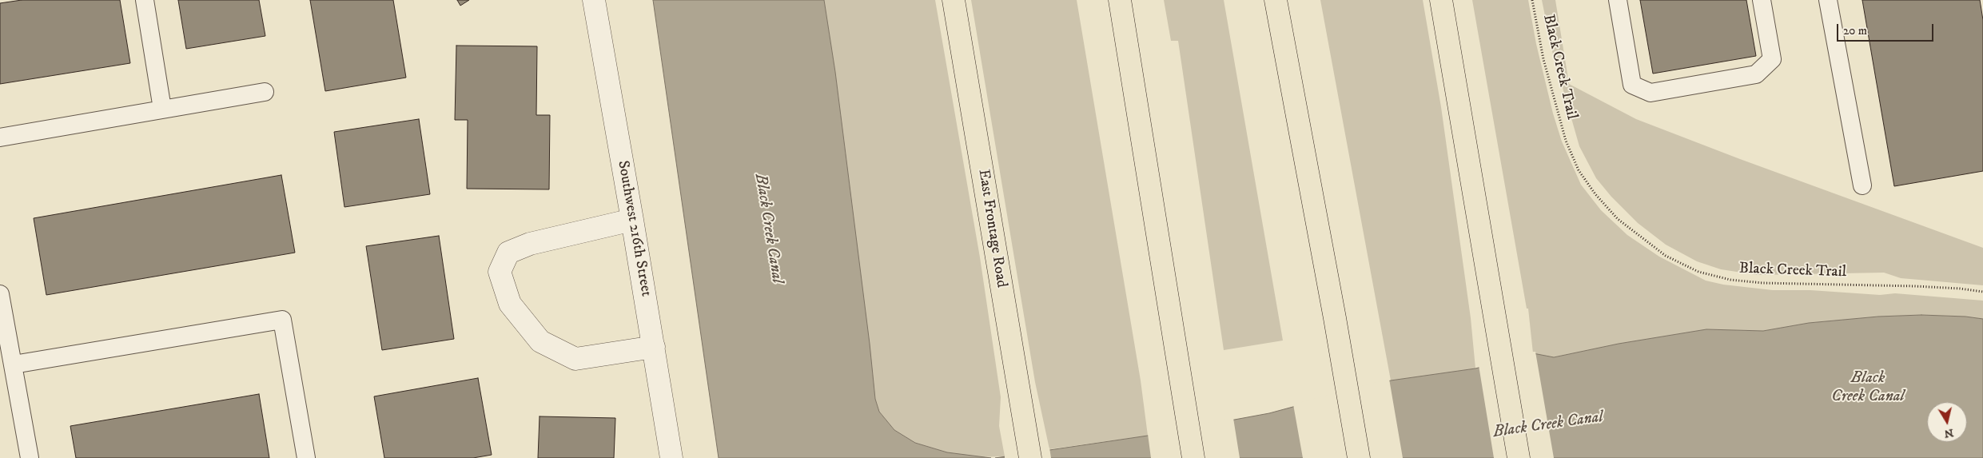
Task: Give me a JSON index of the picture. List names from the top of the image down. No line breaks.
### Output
{"streets":{"main road":["East Frontage Road"],"street":["Southwest 216th Street"],"path":["Black Creek Trail"]},"water":["Black Creek Canal"],"scale_bar":"20 m","north":"bottom"}
